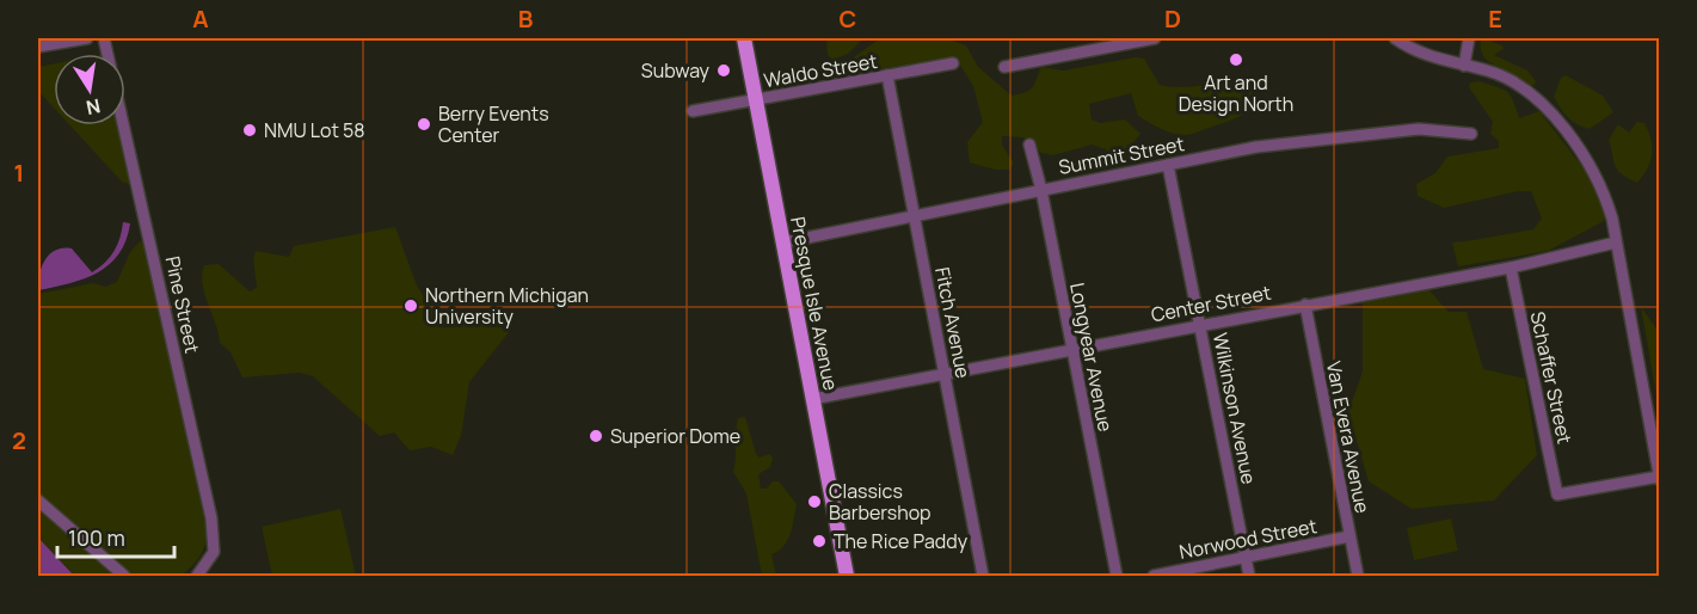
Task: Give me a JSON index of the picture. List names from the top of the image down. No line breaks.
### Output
{"streets":{"main road":["Presque Isle Avenue"],"street":["Waldo Street","Summit Street","Center Street","Pine Street","Fitch Avenue","Longyear Avenue","Schaffer Street","Wilkinson Avenue","Van Evera Avenue","Norwood Street"]},"crossings":[["Waldo Street","Presque Isle Avenue"],["Waldo Street","Fitch Avenue"],["Summit Street","Presque Isle Avenue"],["Summit Street","Fitch Avenue"],["Summit Street","Longyear Avenue"],["Summit Street","Wilkinson Avenue"],["Presque Isle Avenue","Center Street"],["Center Street","Fitch Avenue"],["Center Street","Longyear Avenue"],["Center Street","Schaffer Street"],["Center Street","Wilkinson Avenue"],["Center Street","Van Evera Avenue"],["Wilkinson Avenue","Norwood Street"],["Van Evera Avenue","Norwood Street"]],"places":["Art and Design North","Subway","Berry Events Center","NMU Lot 58","Northern Michigan University","Superior Dome","Classics Barbershop","The Rice Paddy"],"scale_bar":"100 m","north":"bottom","grid":{"columns":["A","B","C","D","E"],"rows":["1","2"]}}
